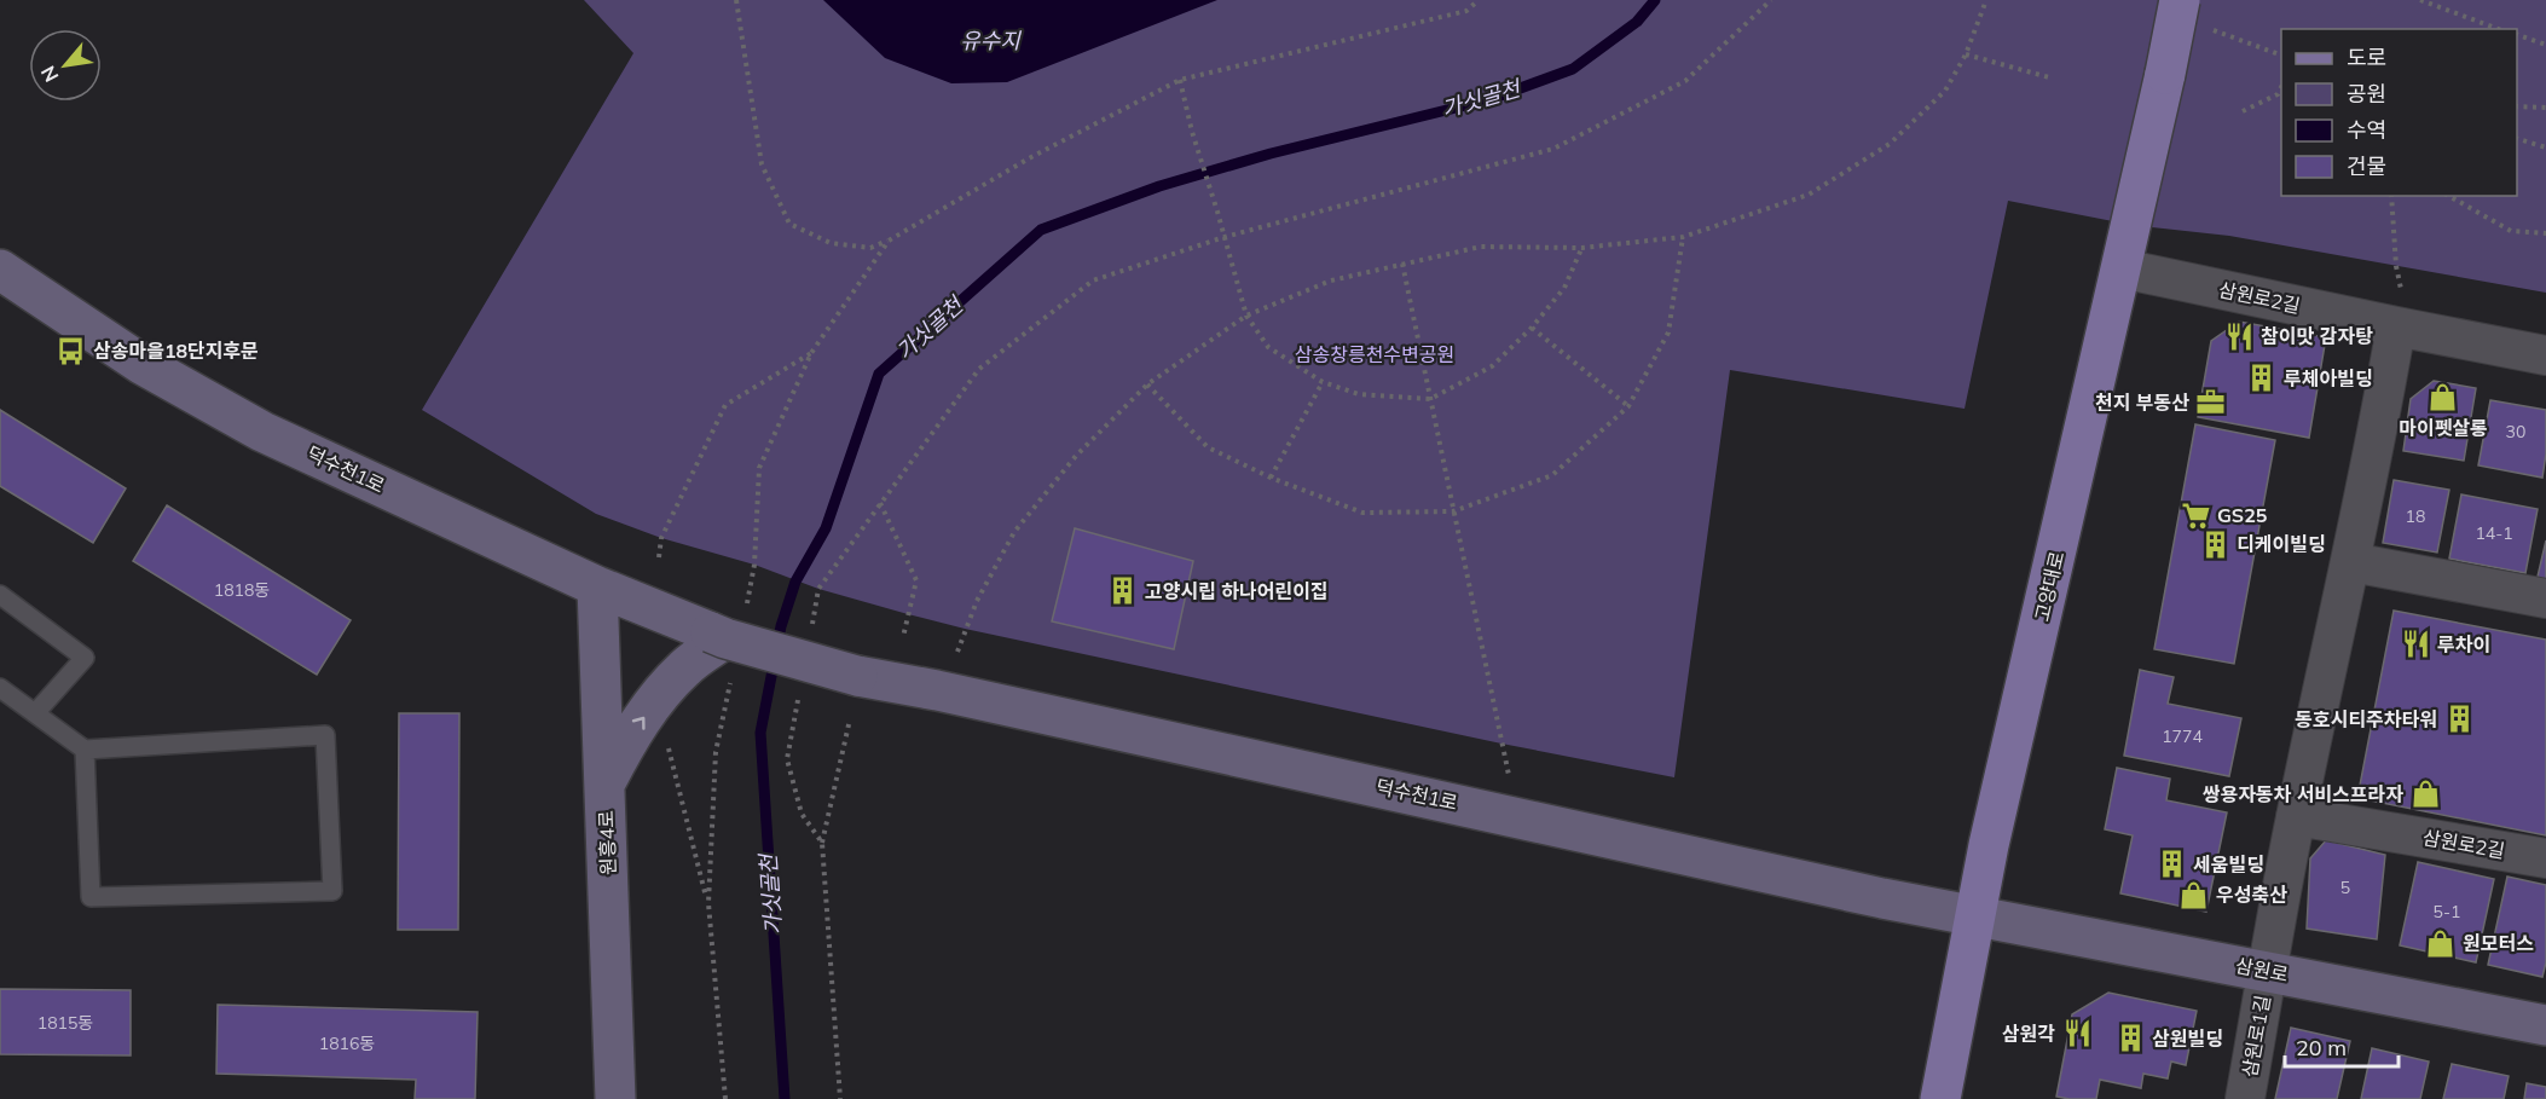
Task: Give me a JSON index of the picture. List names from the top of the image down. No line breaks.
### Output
{"streets":{"main road":["고양대로"],"street":["삼원로2길","덕수천1로","원흥4로","삼원로","삼원로1길"]},"crossings":[["삼원로2길","고양대로"],["덕수천1로","고양대로"],["덕수천1로","원흥4로"],["덕수천1로","삼원로"],["고양대로","삼원로"],["삼원로","삼원로1길"]],"water":["유수지","가싯골천"],"parks":["삼송창릉천수변공원"],"places":{"restaurant":["참이맛 감자탕","루차이","삼원각"],"bus stop":["삼송마을18단지후문"],"building":["루체아빌딩","디케이빌딩","고양시립 하나어린이집","동호시티주차타워","세움빌딩","삼원빌딩"],"shop":["마이펫살롱","쌍용자동차 서비스프라자","우성축산","원모터스"],"office":["천지 부동산"],"supermarket":["GS25"]},"house_numbers":["30","18","14-1","1818동","1774","5","5-1","1815동","1816동"],"legend":["도로","공원","수역","건물"],"scale_bar":"20 m","north":"bottom left"}
